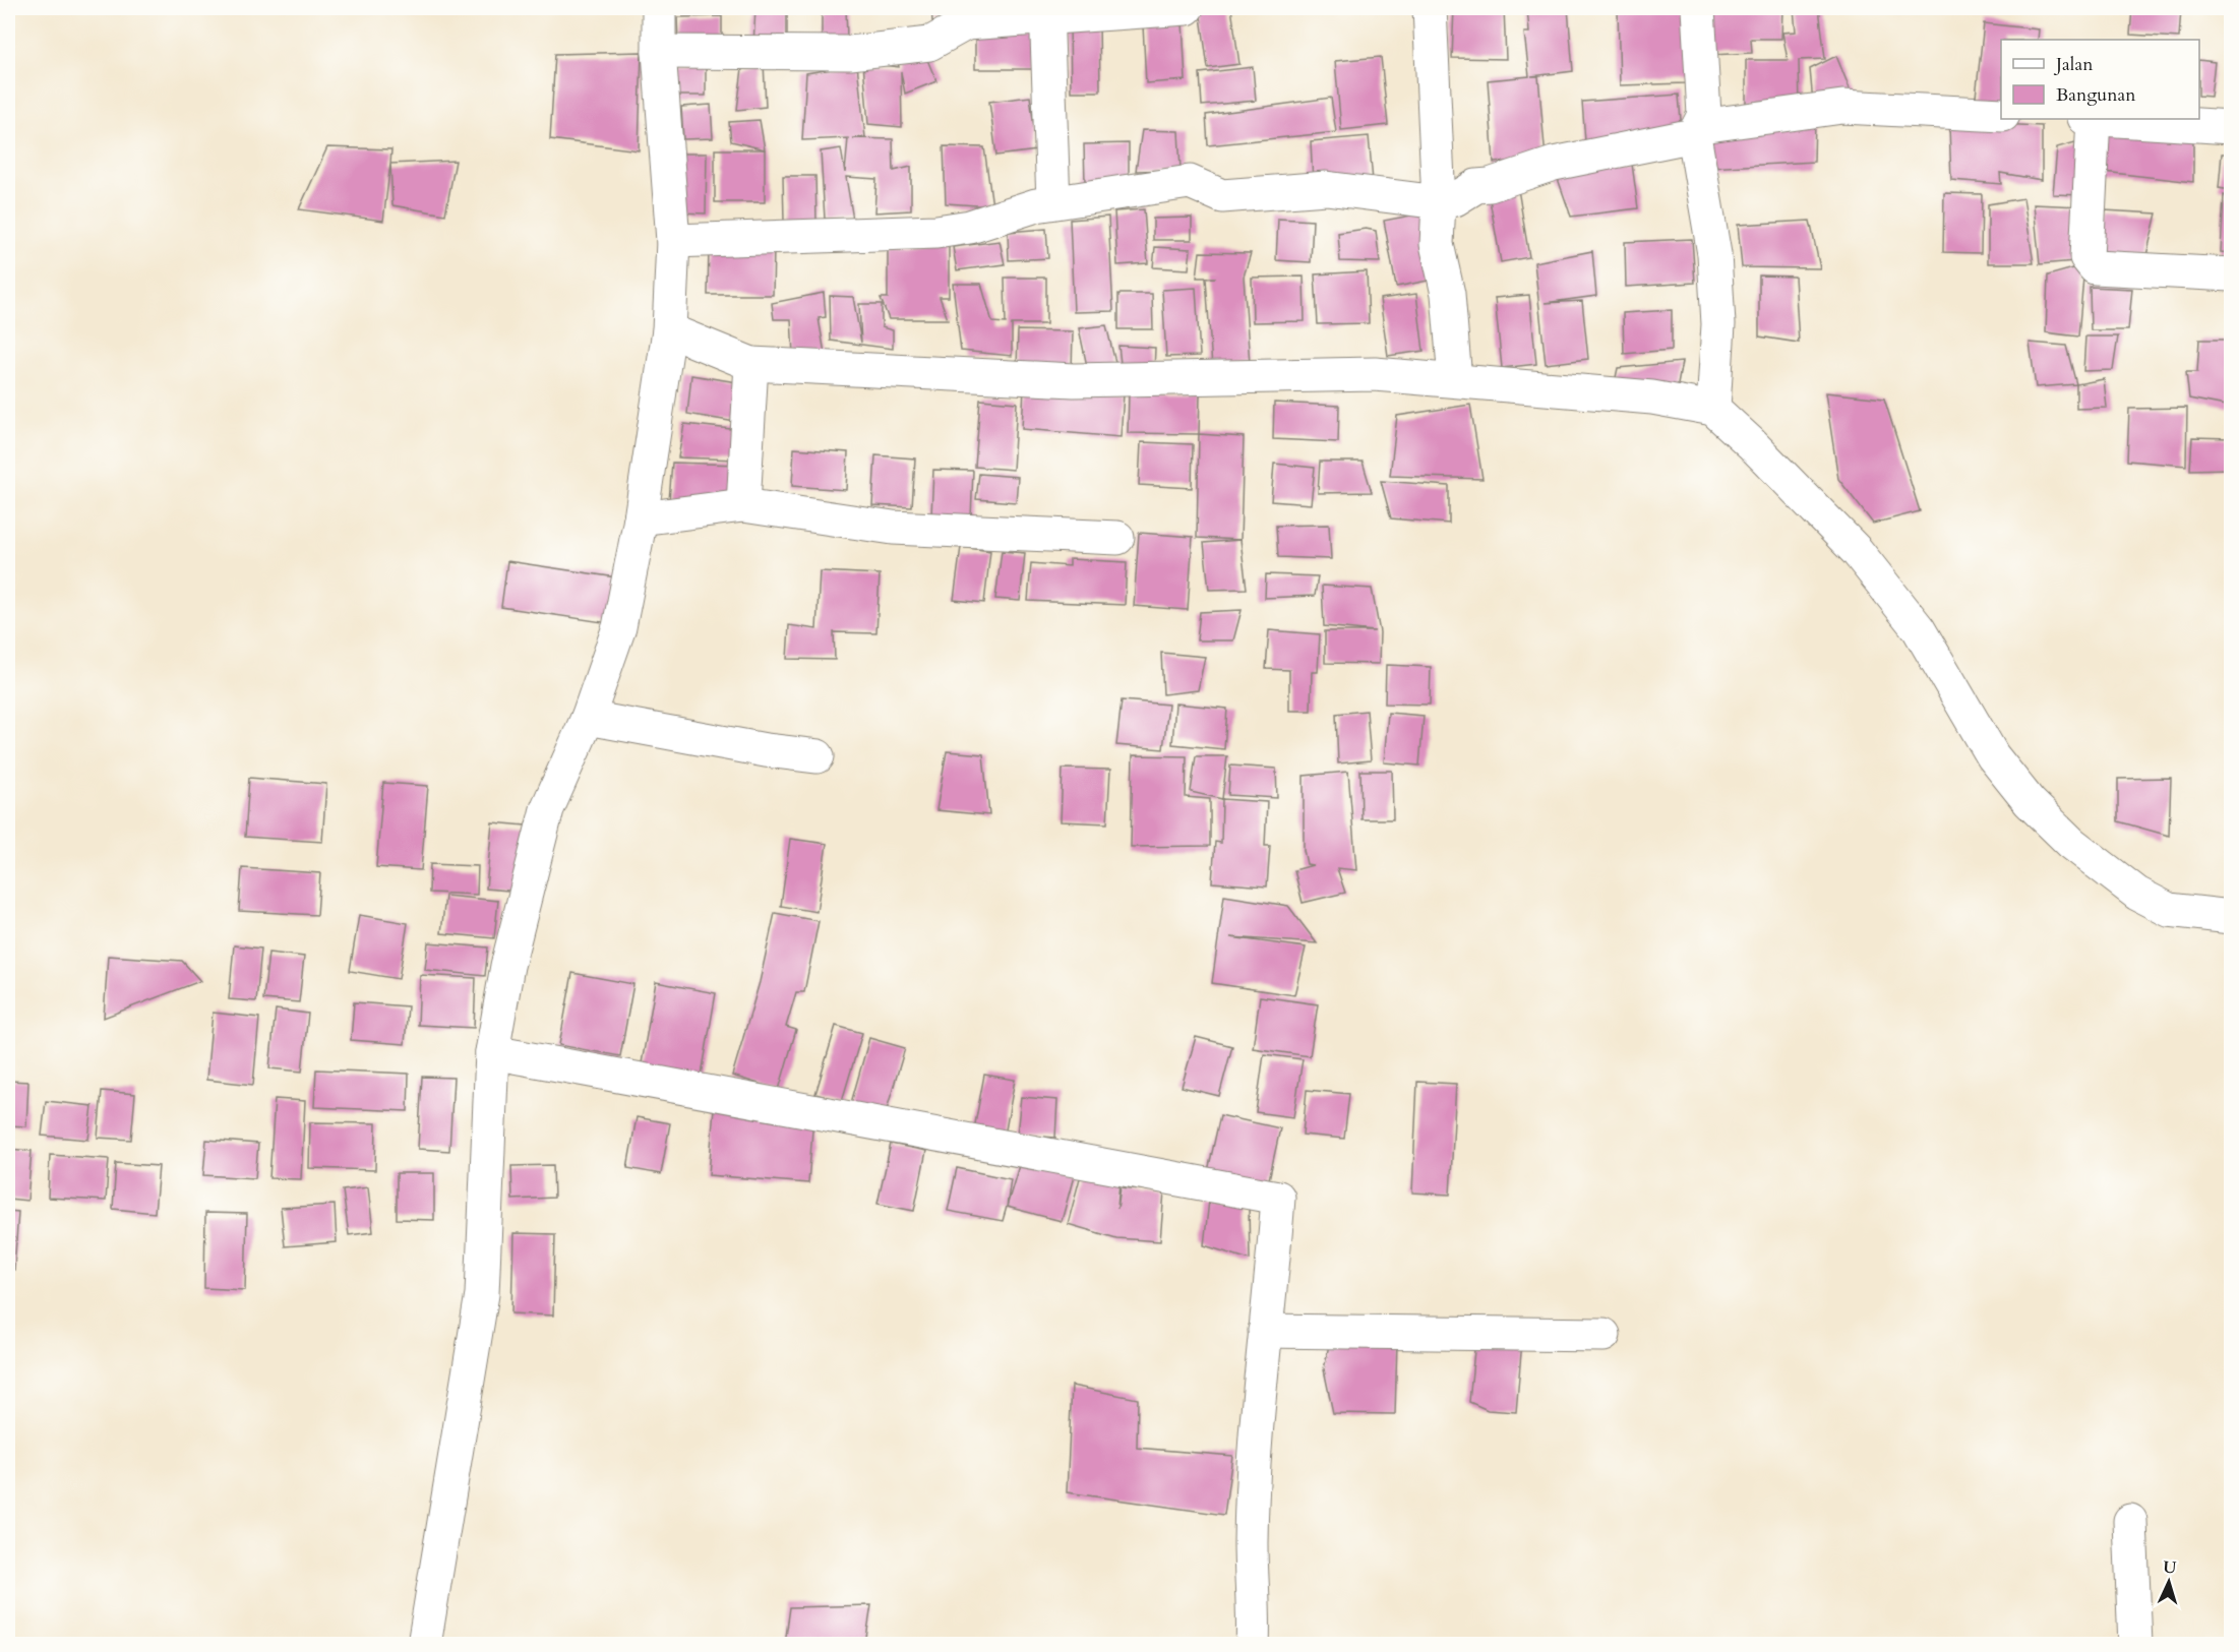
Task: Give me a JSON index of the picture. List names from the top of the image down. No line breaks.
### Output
{"legend":["Jalan","Bangunan"],"north":"top"}
